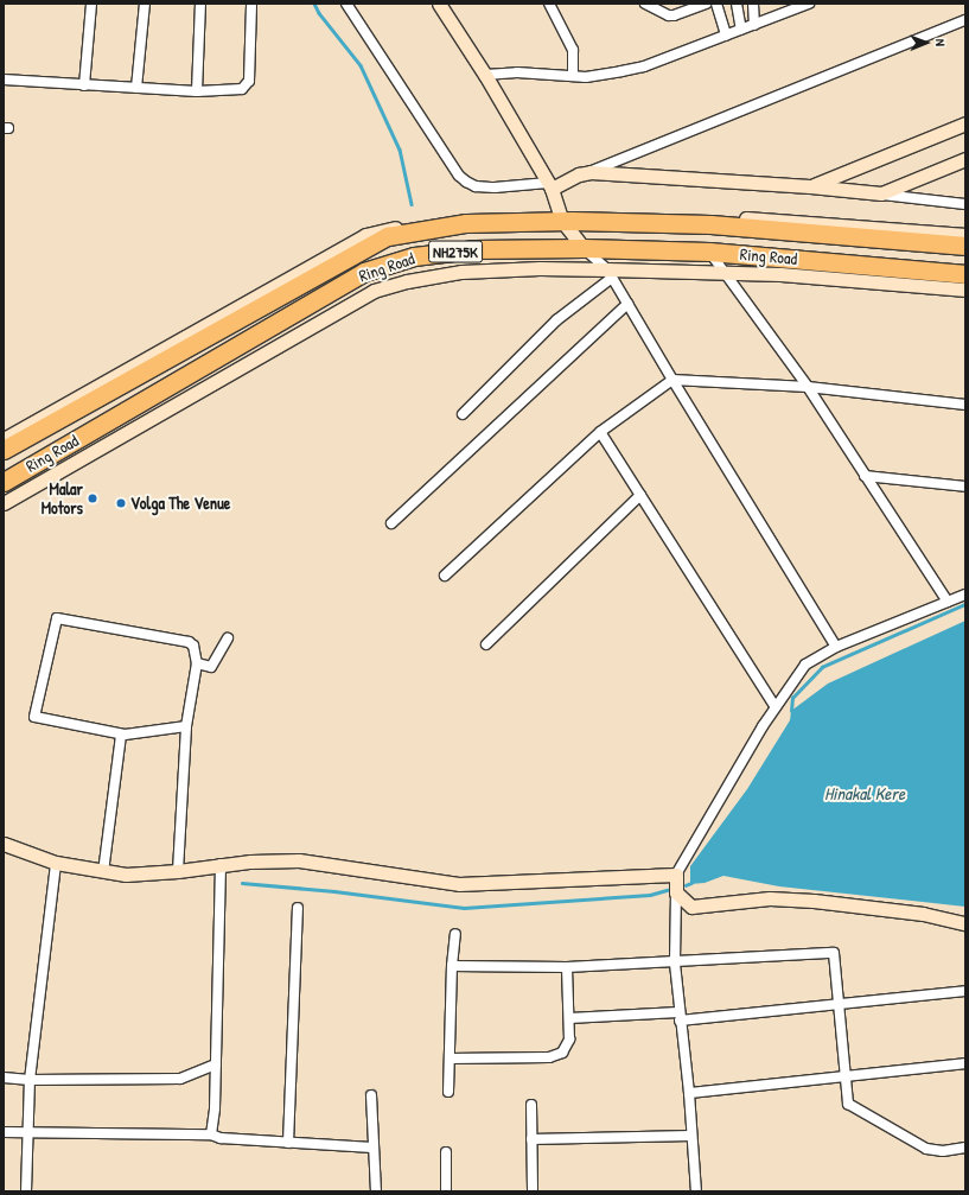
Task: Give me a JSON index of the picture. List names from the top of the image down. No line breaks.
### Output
{"streets":{"highway":["NH275K","Ring Road"]},"water":["Hinakal Kere"],"places":["Malar Motors","Volga The Venue"],"north":"right"}
